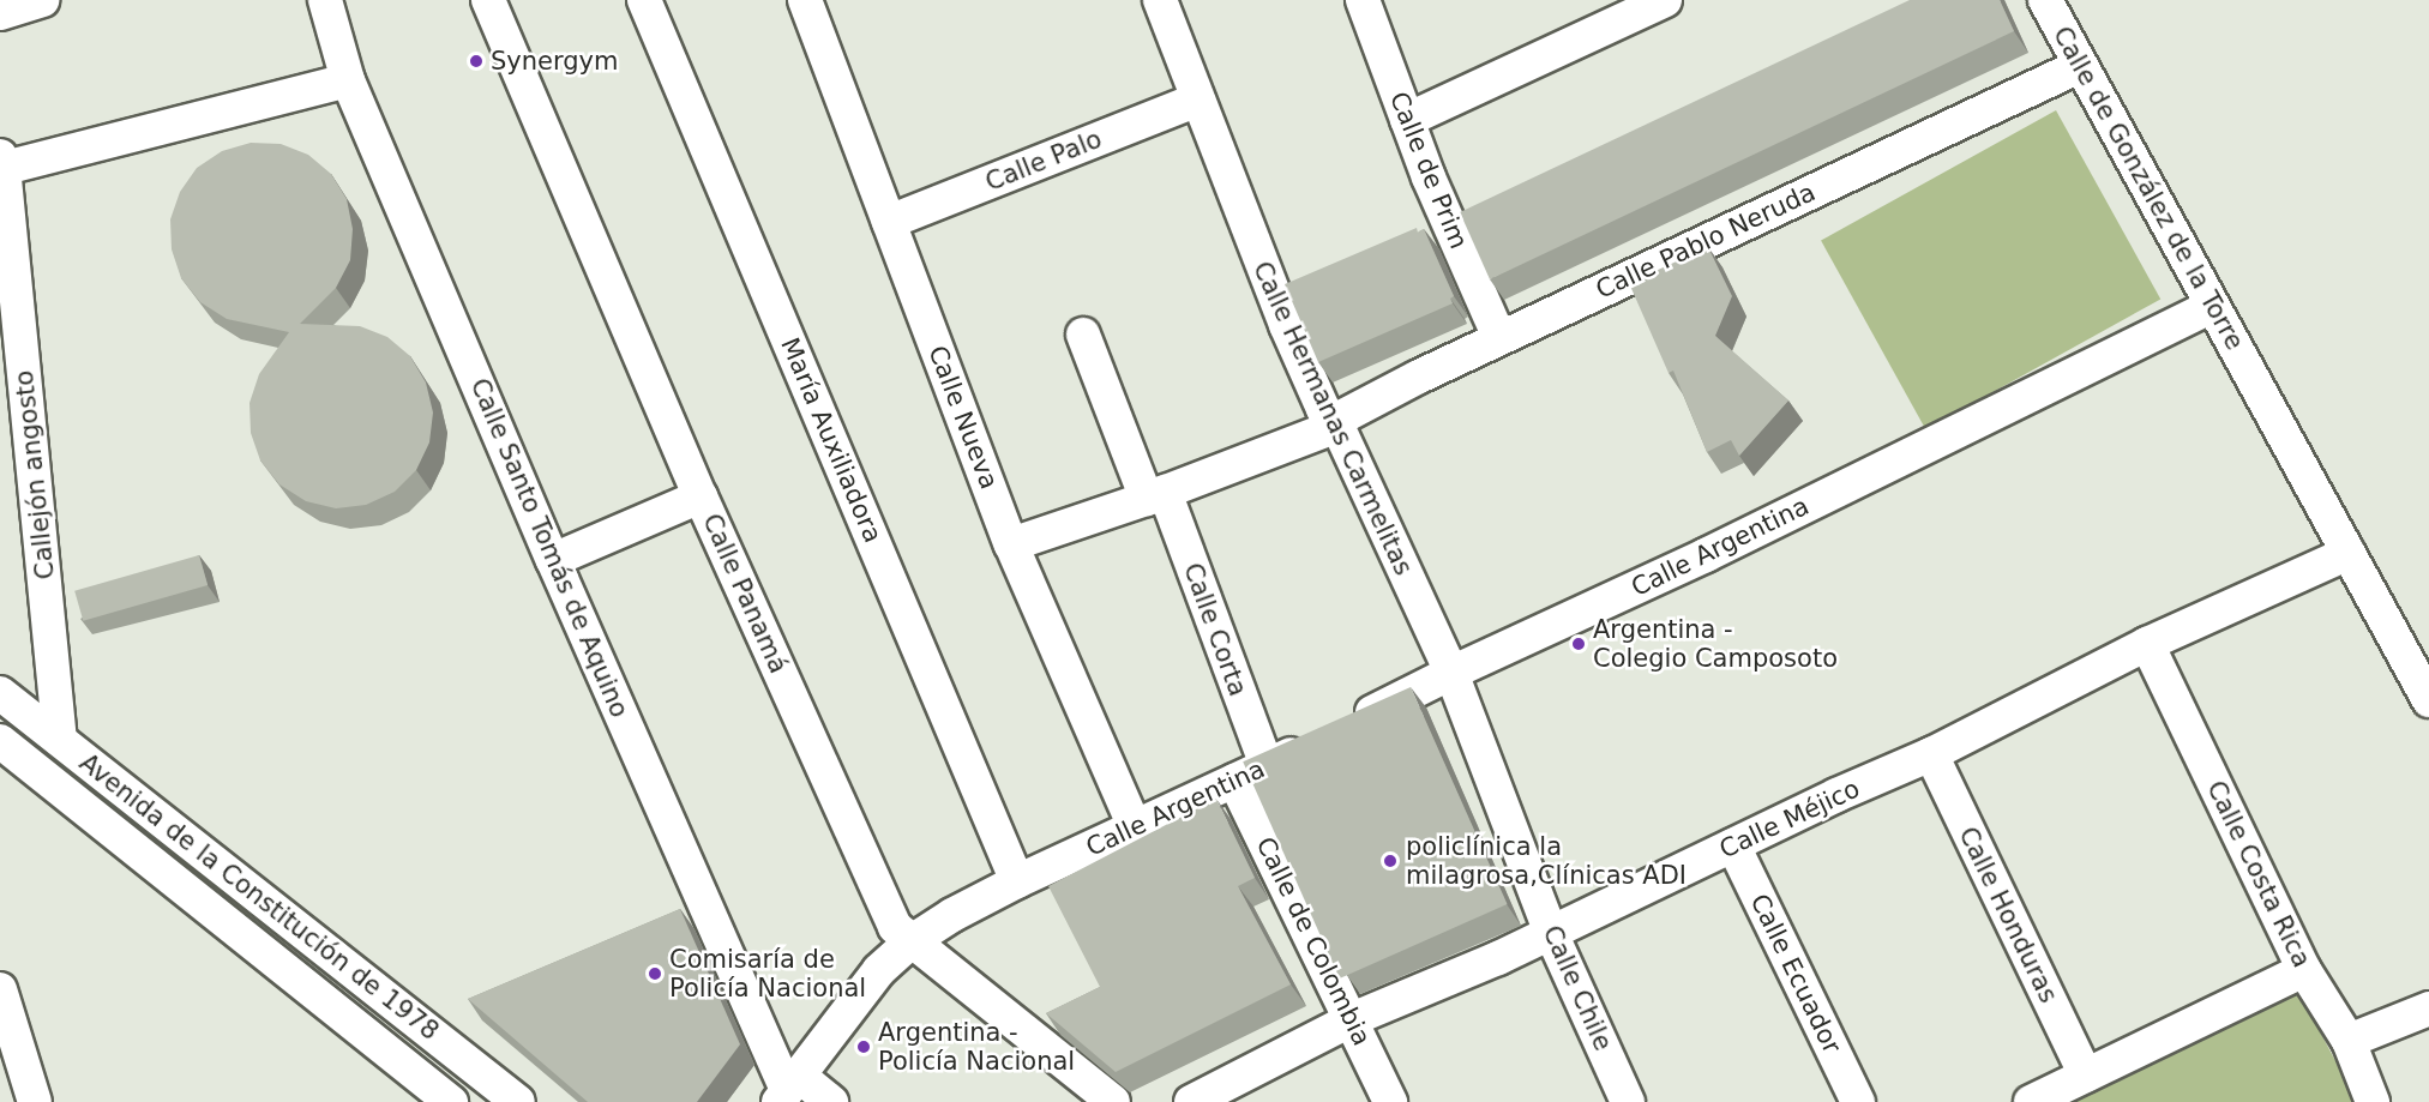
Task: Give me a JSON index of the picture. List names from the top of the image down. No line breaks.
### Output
{"streets":{"street":["Calle Palo","Calle de Prim","Calle de González de la Torre","Calle Pablo Neruda","Calle Nueva","Calle Hermanas Carmelitas","María Auxiliadora","Callejón angosto","Calle Argentina","Calle Santo Tomás de Aquino","Calle Panamá","Calle Corta","Calle Méjico","Calle Costa Rica","Avenida de la Constitución de 1978","Calle Honduras","Calle de Colombia","Calle Ecuador","Calle Chile"]},"crossings":[["Calle Palo","Calle Nueva"],["Calle Palo","Calle Hermanas Carmelitas"],["Calle de Prim","Calle Pablo Neruda"],["Calle de González de la Torre","Calle Pablo Neruda"],["Calle de González de la Torre","Calle Argentina"],["Calle de González de la Torre","Calle Méjico"],["Calle Pablo Neruda","Calle Nueva"],["Calle Pablo Neruda","Calle Hermanas Carmelitas"],["Calle Pablo Neruda","Calle Corta"],["Calle Nueva","Calle Argentina"],["Calle Hermanas Carmelitas","Calle Argentina"],["Calle Hermanas Carmelitas","Calle Chile"],["María Auxiliadora","Calle Argentina"],["Callejón angosto","Avenida de la Constitución de 1978"],["Calle Argentina","Calle Santo Tomás de Aquino"],["Calle Argentina","Calle Panamá"],["Calle Argentina","Calle Corta"],["Calle Argentina","Calle de Colombia"],["Calle Argentina","Calle Chile"],["Calle Méjico","Calle Costa Rica"],["Calle Méjico","Calle Honduras"],["Calle Méjico","Calle de Colombia"],["Calle Méjico","Calle Ecuador"],["Calle Méjico","Calle Chile"]],"places":["Synergym","Argentina - Colegio Camposoto","policlínica la milagrosa,Clínicas ADI","Comisaría de Policía Nacional","Argentina - Policía Nacional"]}
